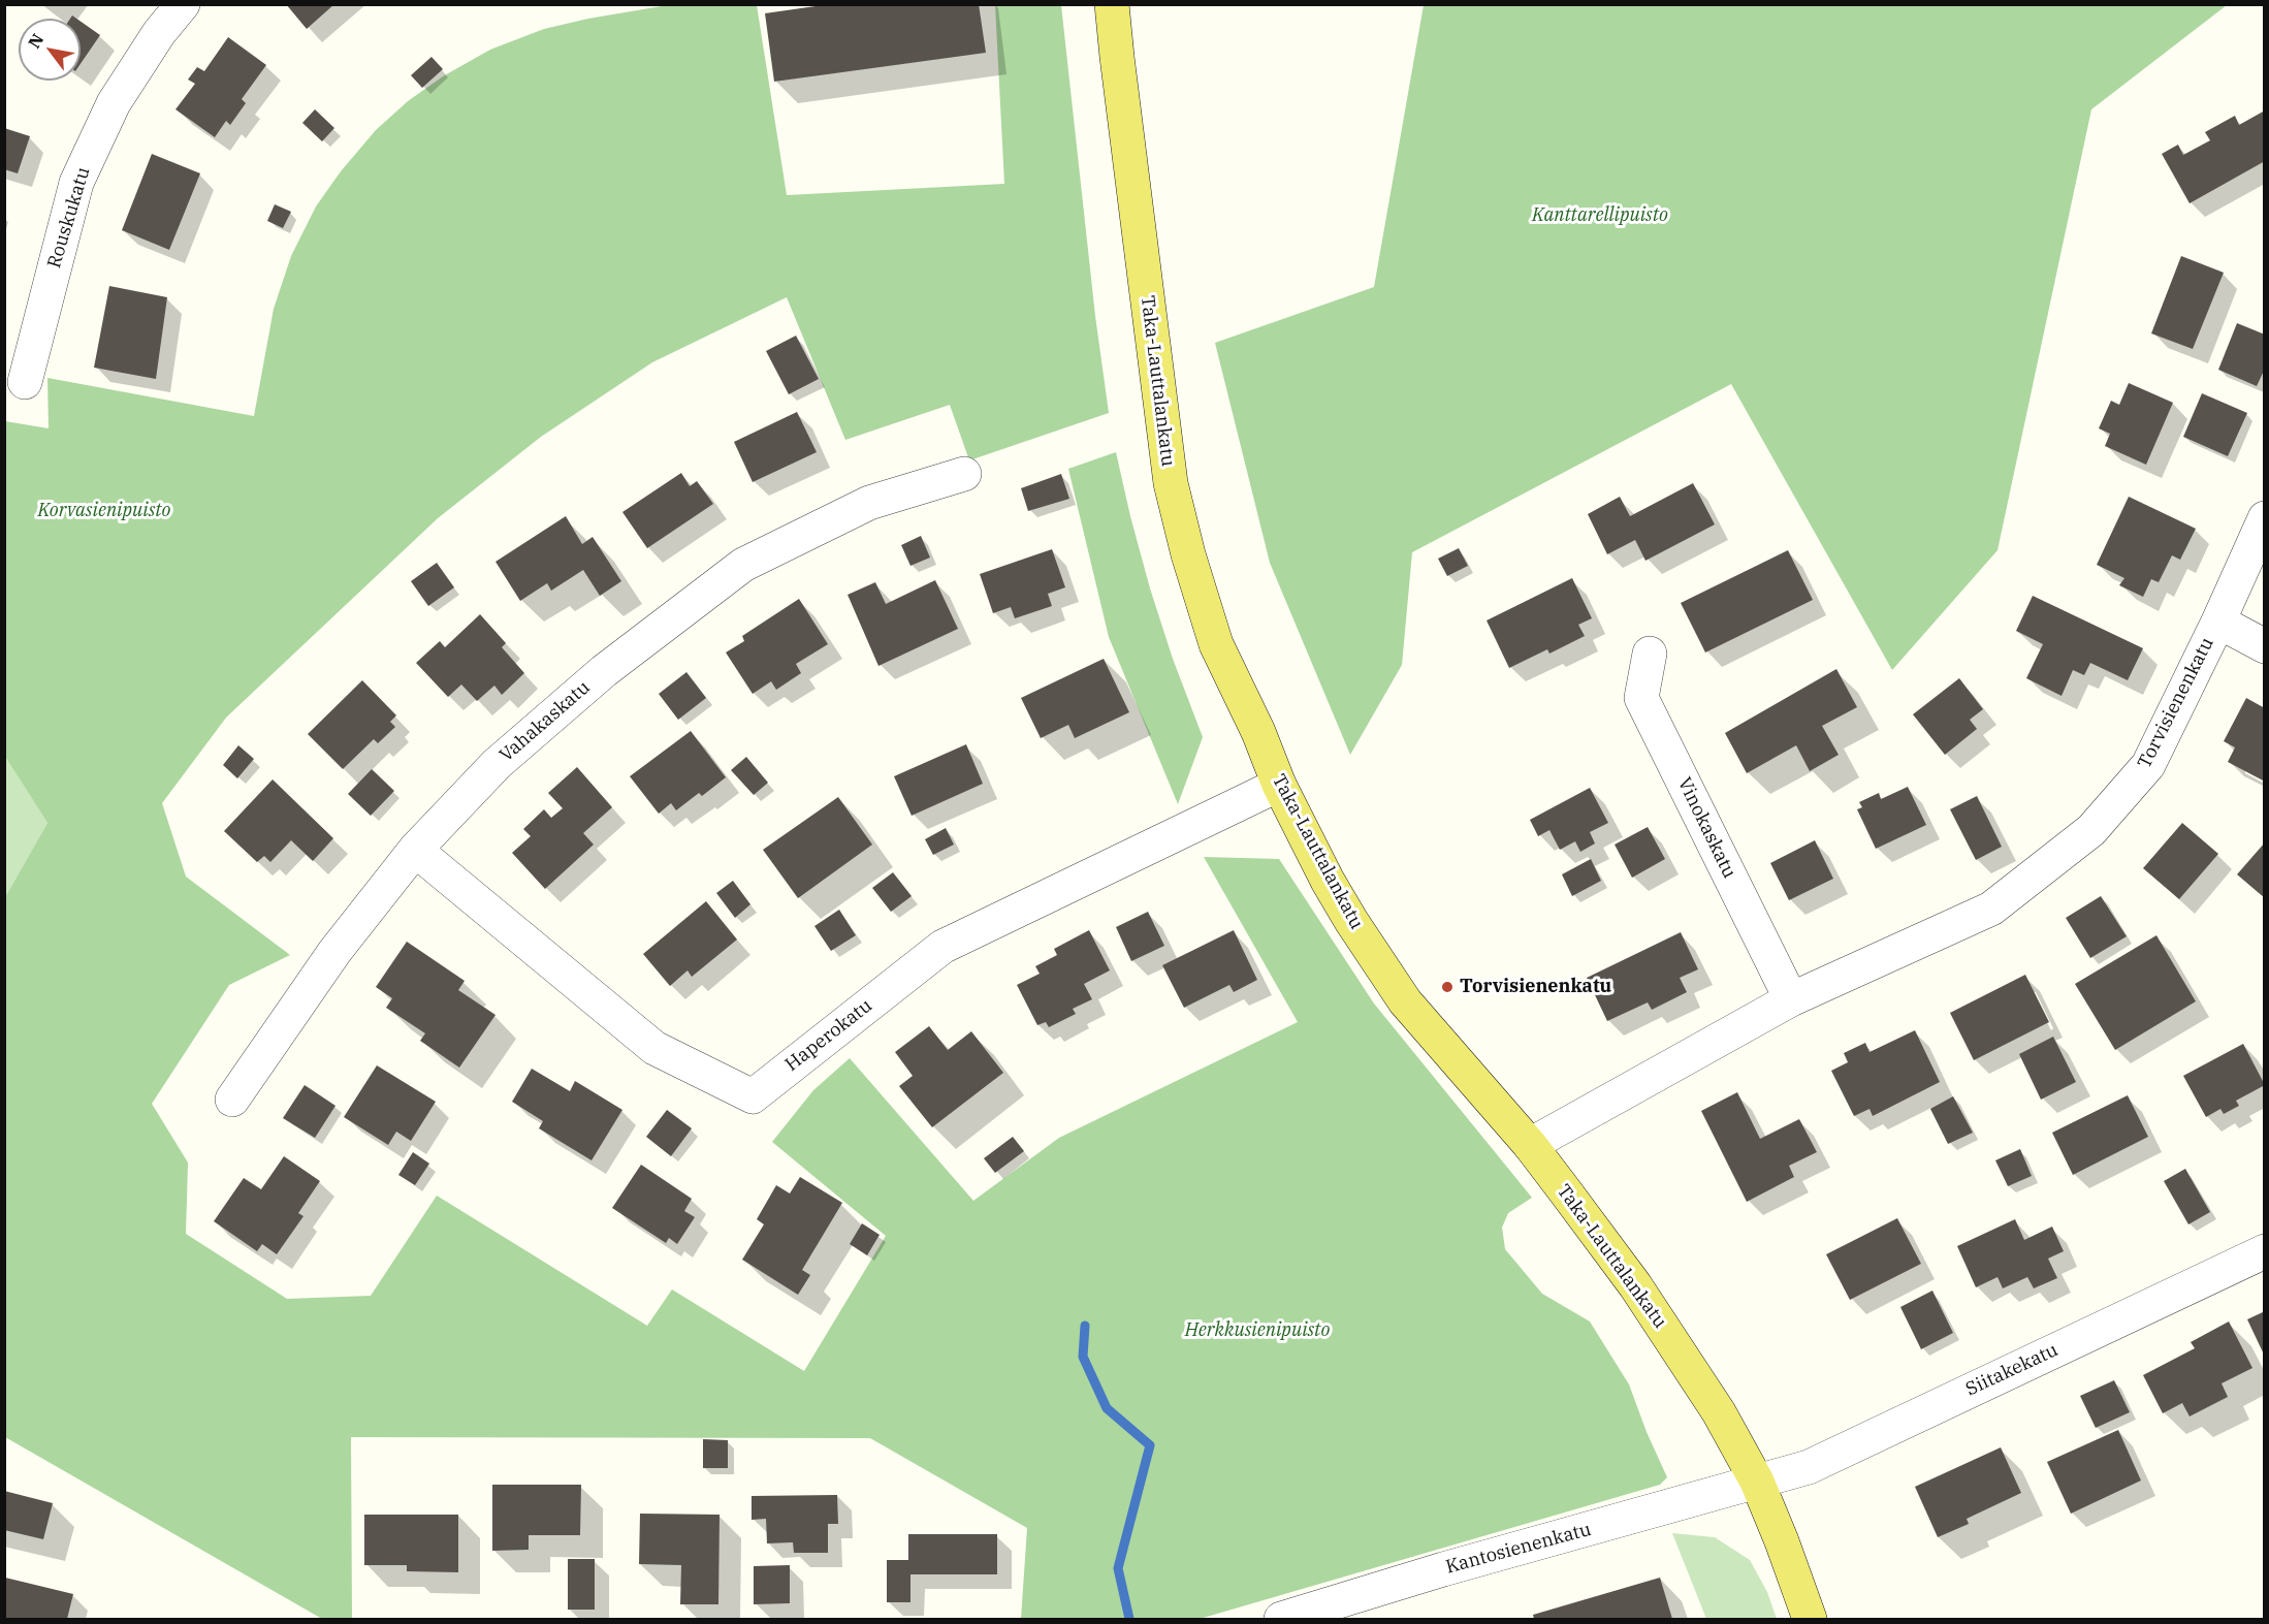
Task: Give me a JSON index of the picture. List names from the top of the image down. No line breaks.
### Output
{"streets":{"main road":["Taka-Lauttalankatu"],"street":["Rouskukatu","Torvisienenkatu","Vahakaskatu","Vinokaskatu","Haperokatu","Siitakekatu","Kantosienenkatu"]},"crossings":[["Taka-Lauttalankatu","Torvisienenkatu"],["Taka-Lauttalankatu","Haperokatu"],["Taka-Lauttalankatu","Siitakekatu"],["Taka-Lauttalankatu","Kantosienenkatu"],["Torvisienenkatu","Vinokaskatu"],["Vahakaskatu","Haperokatu"],["Siitakekatu","Kantosienenkatu"]],"parks":["Kanttarellipuisto","Korvasienipuisto","Herkkusienipuisto"],"places":["Torvisienenkatu"],"north":"top left"}
